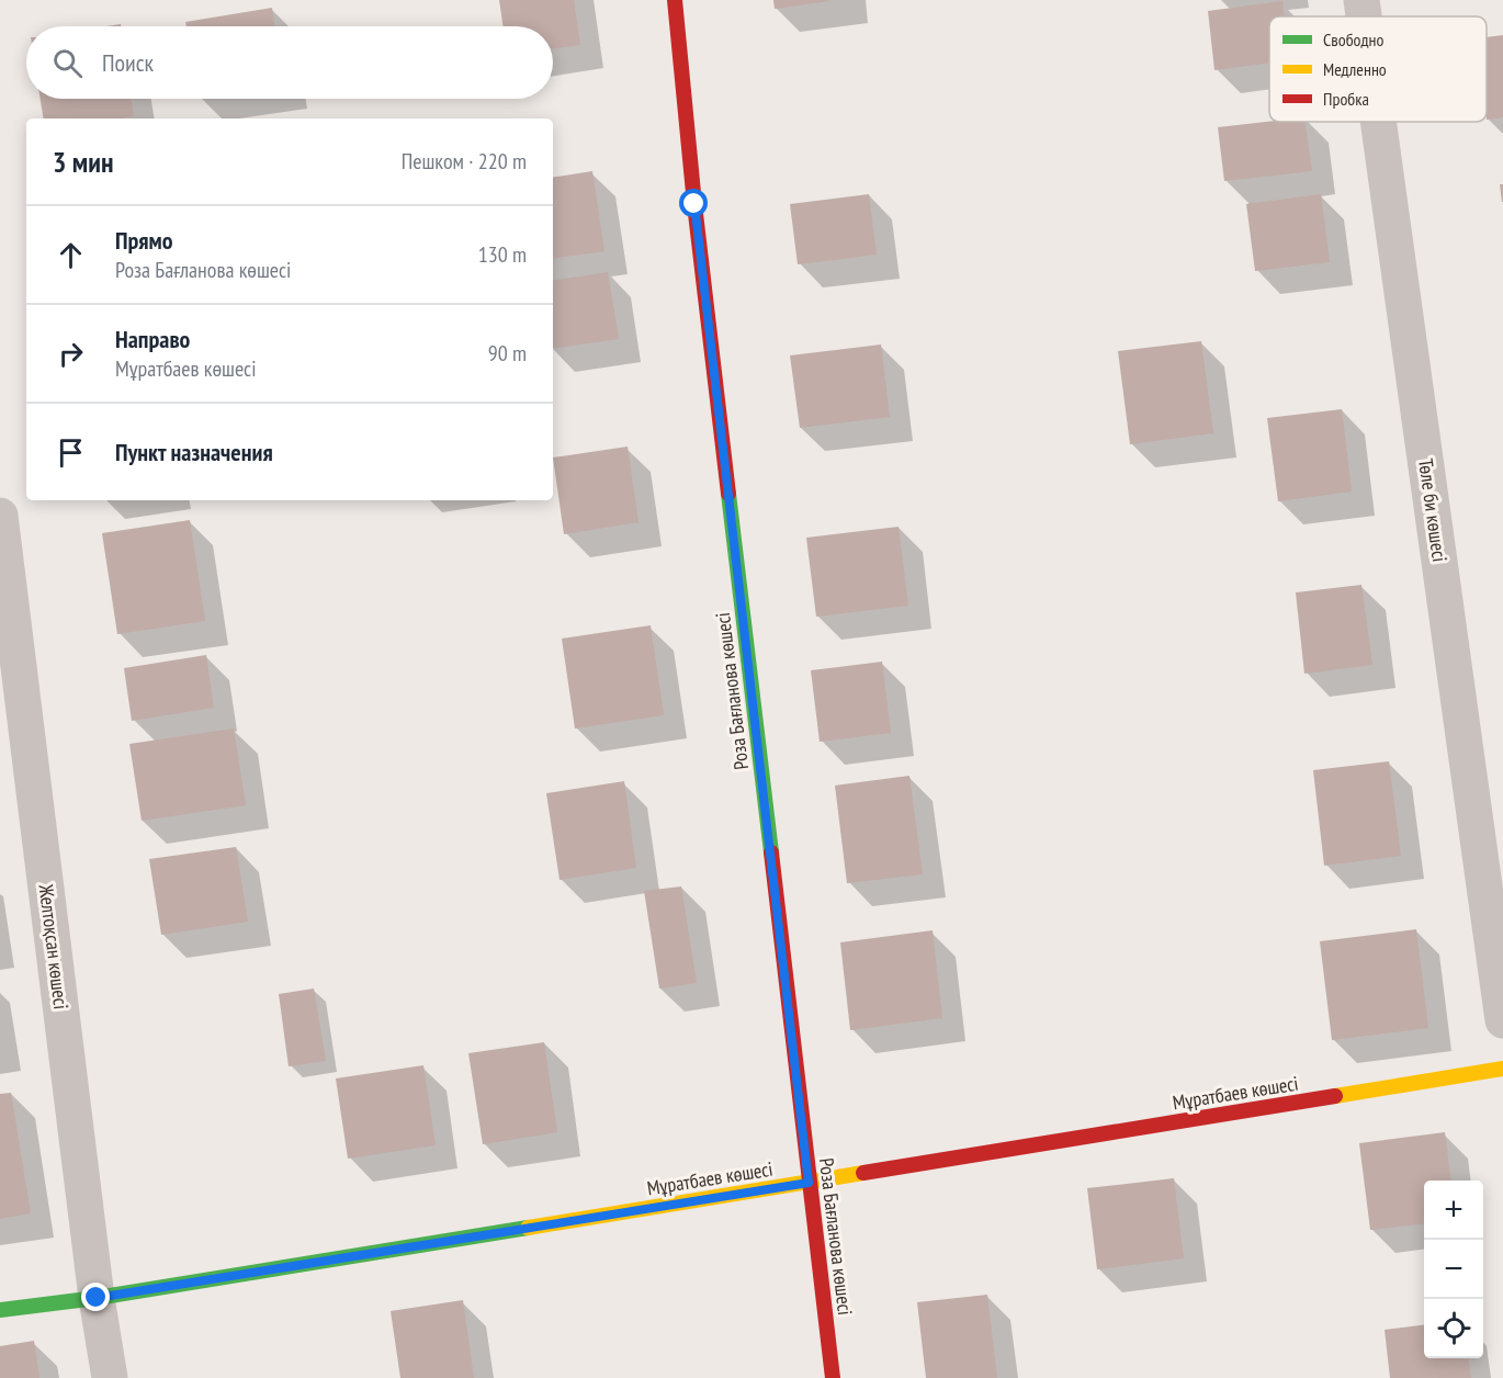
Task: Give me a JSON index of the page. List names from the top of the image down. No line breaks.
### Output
{"streets":{"street":["Төле би көшесі","Роза Бағланова көшесі","Желтоқсан көшесі","Мұратбаев көшесі"]},"crossings":[["Роза Бағланова көшесі","Мұратбаев көшесі"],["Желтоқсан көшесі","Мұратбаев көшесі"]],"legend":["Свободно","Медленно","Пробка"],"page":{"search":"Поиск","heading":["3 мин","Пешком · 220 m"],"list":[["Прямо","Роза Бағланова көшесі","130 m"],["Направо","Мұратбаев көшесі","90 m"],"Пункт назначения"],"map_buttons":["+","−"]}}
